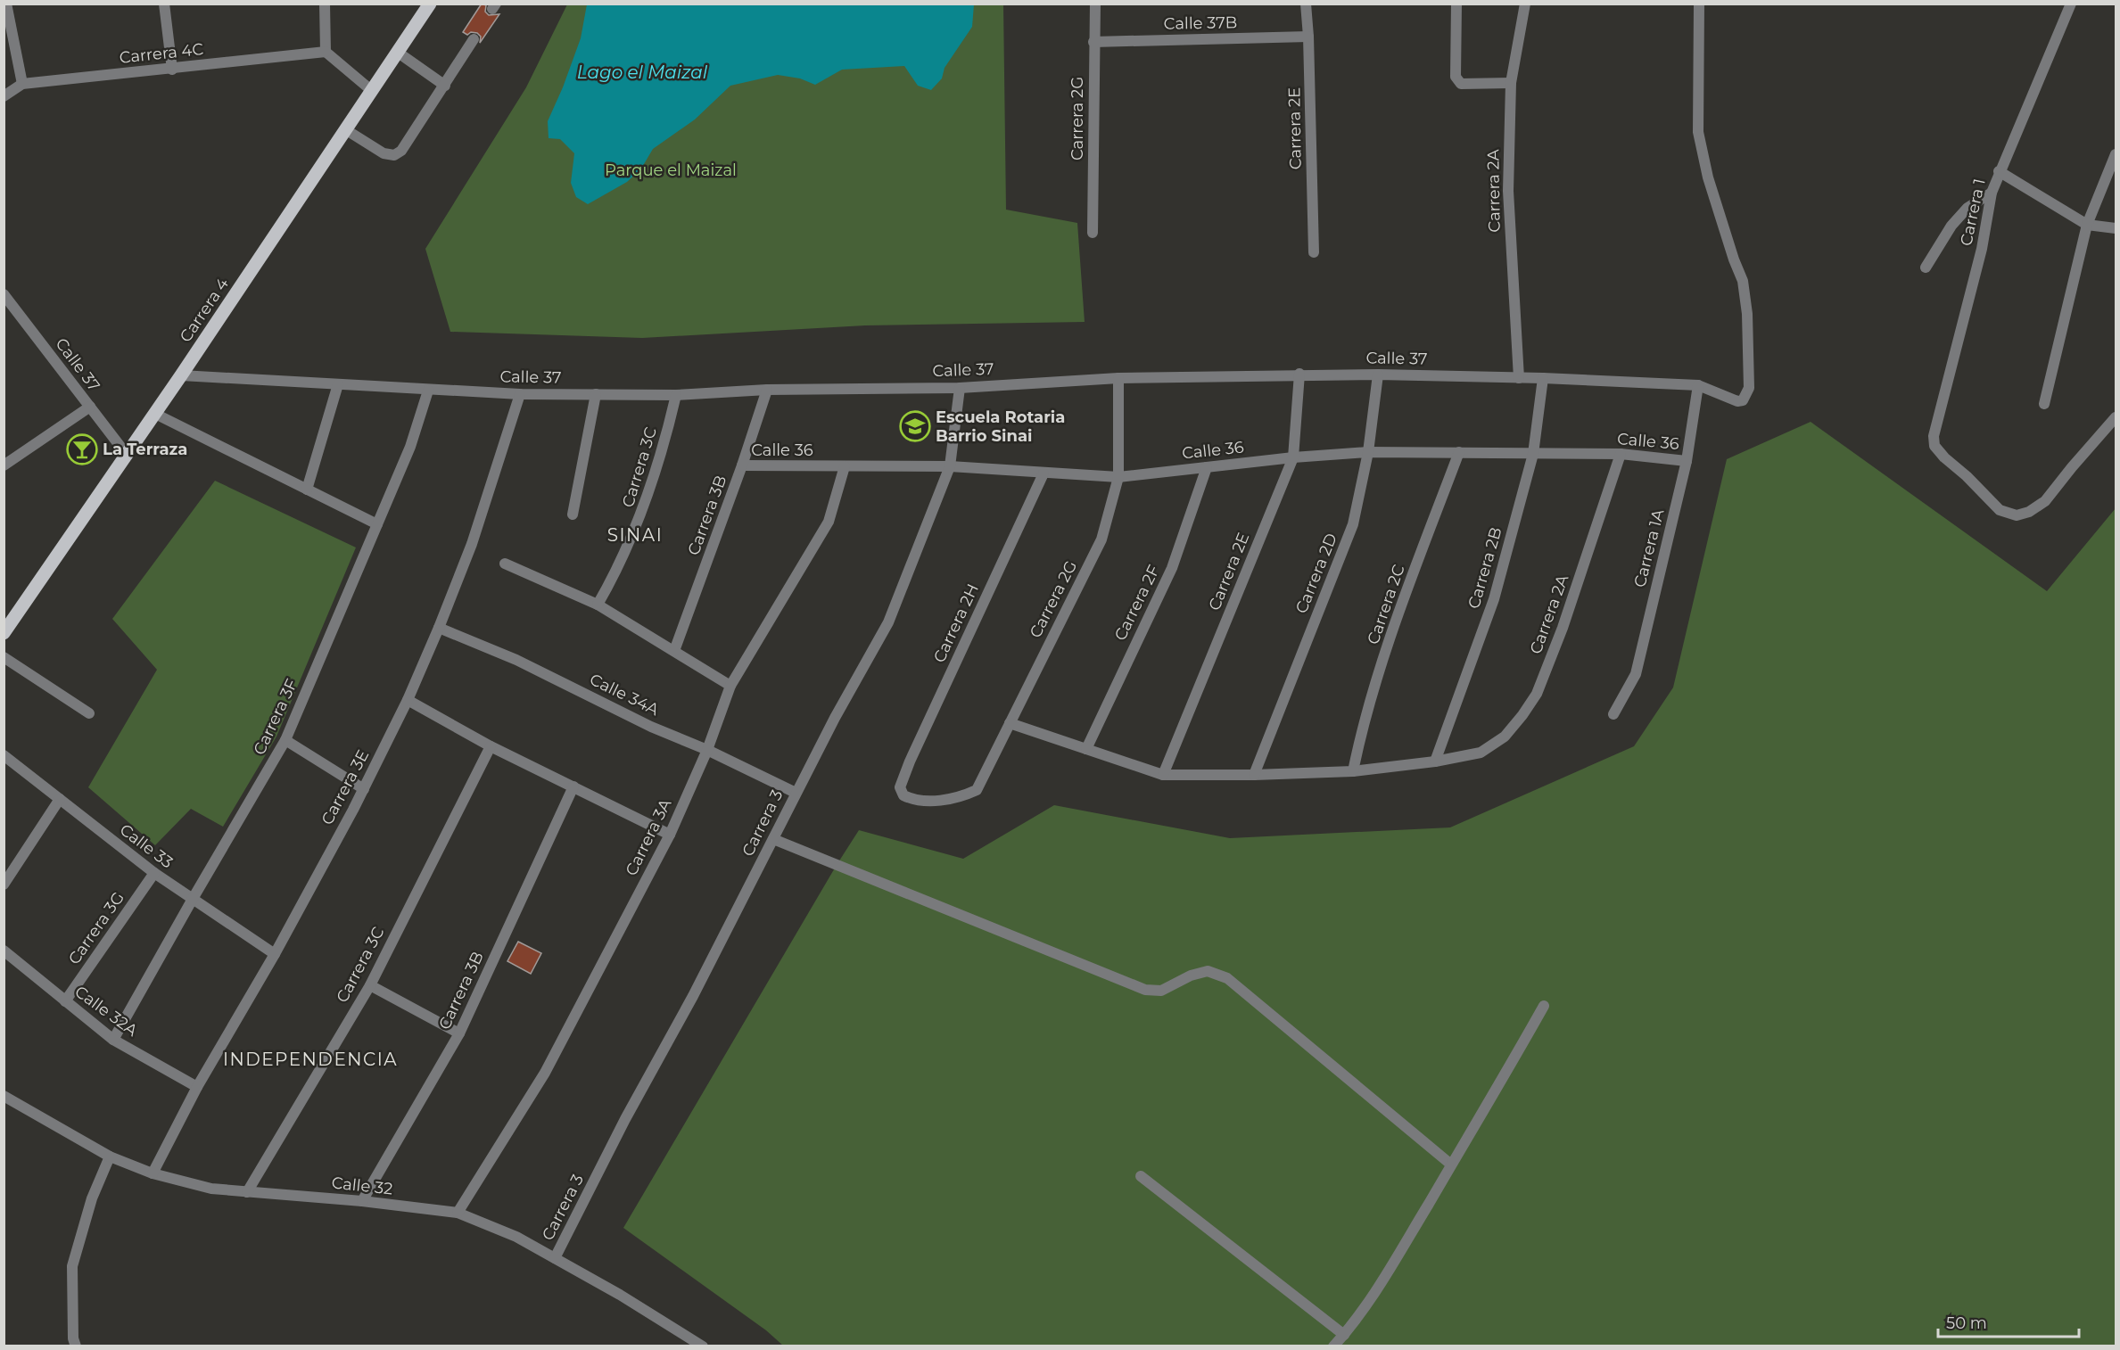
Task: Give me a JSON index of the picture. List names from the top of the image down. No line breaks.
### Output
{"streets":{"main road":["Carrera 4"],"street":["Calle 37B","Carrera 4C","Carrera 2G","Carrera 2E","Carrera 2A","Carrera 1","Calle 37","Calle 36","Carrera 3C","Carrera 3B","Carrera 1A","Carrera 2B","Carrera 2D","Carrera 2F","Carrera 2C","Carrera 2H","Calle 34A","Carrera 3F","Carrera 3E","Carrera 3","Carrera 3A","Calle 33","Carrera 3G","Calle 32A","Calle 32"]},"crossings":[["Calle 37B","Carrera 2G"],["Calle 37B","Carrera 2E"],["Carrera 2G","Carrera 2A"],["Carrera 2G","Calle 37"],["Carrera 2G","Calle 36"],["Carrera 2G","Carrera 2H"],["Carrera 2E","Carrera 2A"],["Carrera 2E","Calle 37"],["Carrera 2E","Calle 36"],["Carrera 2A","Calle 37"],["Carrera 2A","Calle 36"],["Carrera 2A","Carrera 2B"],["Carrera 2A","Carrera 2D"],["Carrera 2A","Carrera 2F"],["Carrera 2A","Carrera 2C"],["Carrera 4","Calle 37"],["Calle 37","Carrera 3C"],["Calle 37","Carrera 3B"],["Calle 37","Carrera 1A"],["Calle 37","Carrera 2B"],["Calle 37","Carrera 2D"],["Calle 37","Carrera 3F"],["Calle 37","Carrera 3E"],["Calle 37","Carrera 3"],["Calle 36","Carrera 3B"],["Calle 36","Carrera 1A"],["Calle 36","Carrera 2B"],["Calle 36","Carrera 2D"],["Calle 36","Carrera 2F"],["Calle 36","Carrera 2C"],["Calle 36","Carrera 2H"],["Calle 36","Carrera 3"],["Calle 36","Carrera 3A"],["Carrera 3C","Calle 32"],["Carrera 3B","Calle 32"],["Calle 34A","Carrera 3E"],["Calle 34A","Carrera 3"],["Calle 34A","Carrera 3A"],["Carrera 3F","Calle 33"],["Carrera 3F","Calle 32A"],["Carrera 3E","Calle 33"],["Carrera 3E","Calle 32A"],["Carrera 3E","Calle 32"],["Carrera 3","Calle 32"],["Carrera 3A","Calle 32"],["Calle 33","Carrera 3G"],["Carrera 3G","Calle 32A"]],"districts":["SINAI","INDEPENDENCIA"],"water":["Lago el Maizal"],"parks":["Parque el Maizal"],"places":{"school or university":["Escuela Rotaria Barrio Sinai"],"bar":["La Terraza"]},"scale_bar":"50 m"}
